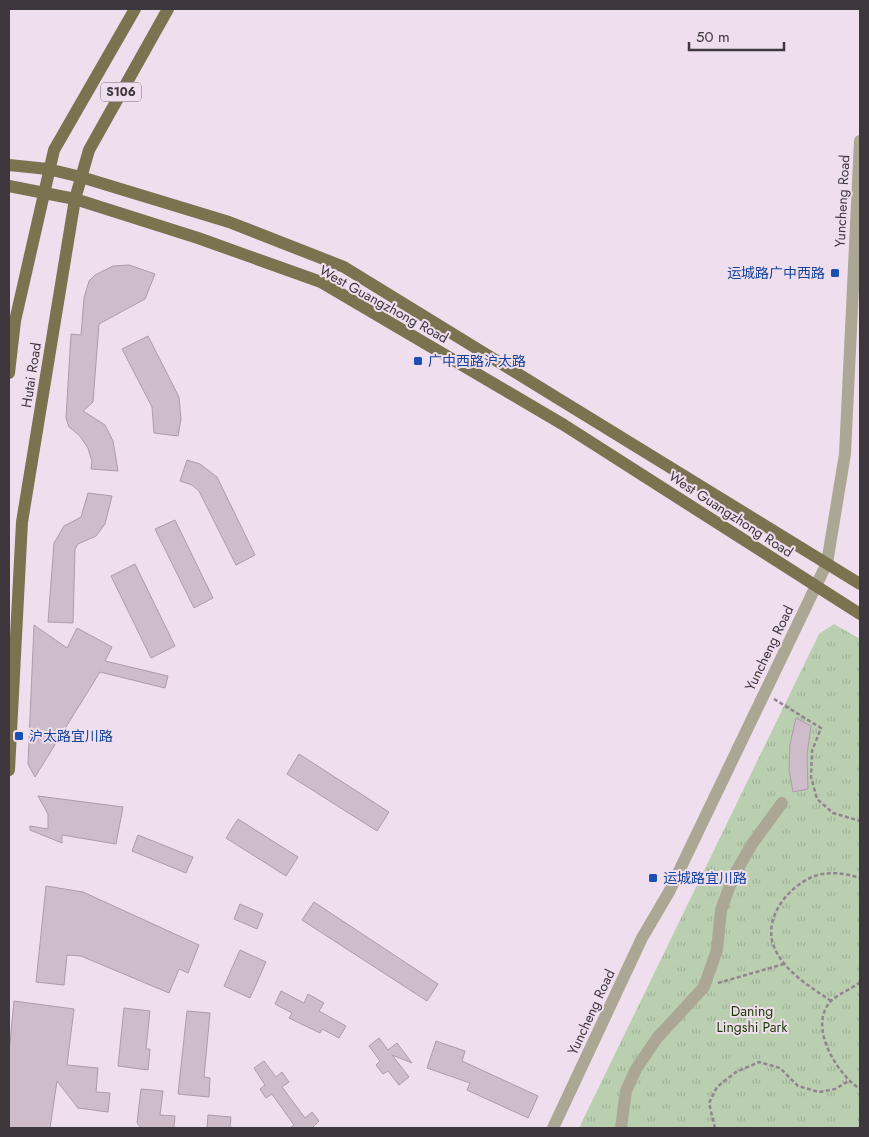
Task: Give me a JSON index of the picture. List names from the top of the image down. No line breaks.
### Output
{"streets":{"main road":["S106","West Guangzhong Road","Hutai Road"],"street":["Yuncheng Road"]},"crossings":[["Yuncheng Road","West Guangzhong Road"],["West Guangzhong Road","Hutai Road"]],"parks":["Daning Lingshi Park"],"places":{"transit":["运城路广中西路","广中西路沪太路","沪太路宜川路","运城路宜川路"]},"scale_bar":"50 m"}
